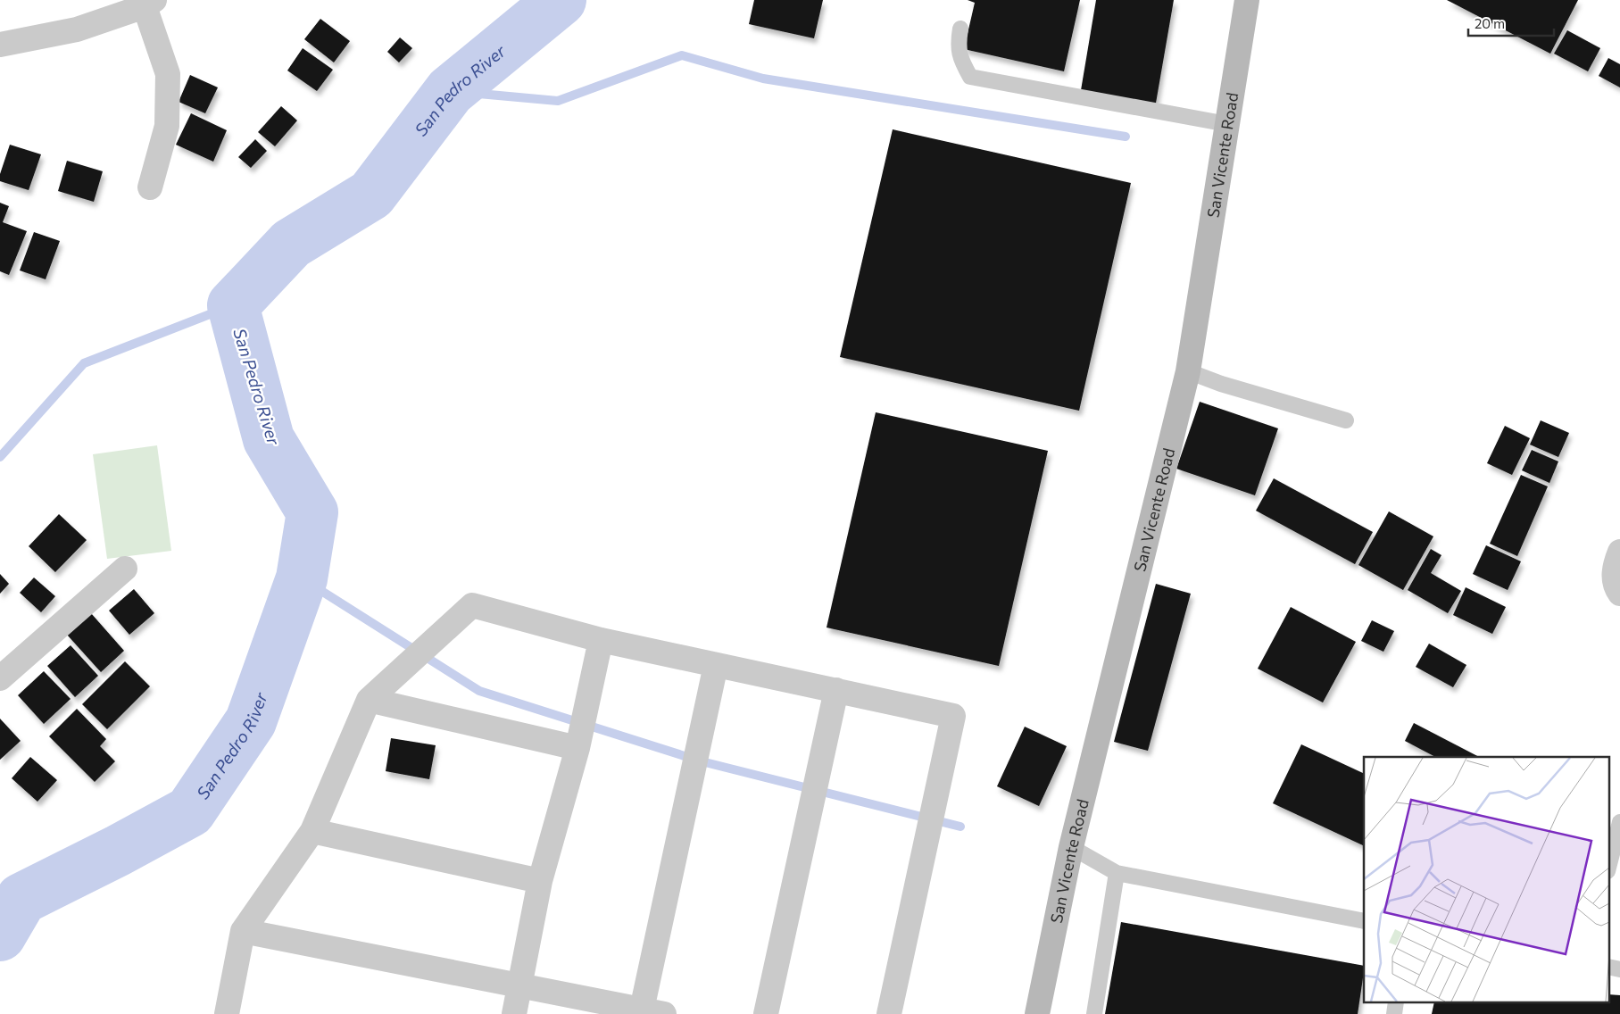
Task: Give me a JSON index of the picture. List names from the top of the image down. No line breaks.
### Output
{"streets":{"main road":["San Vicente Road"]},"water":["San Pedro River"],"scale_bar":"20 m"}
